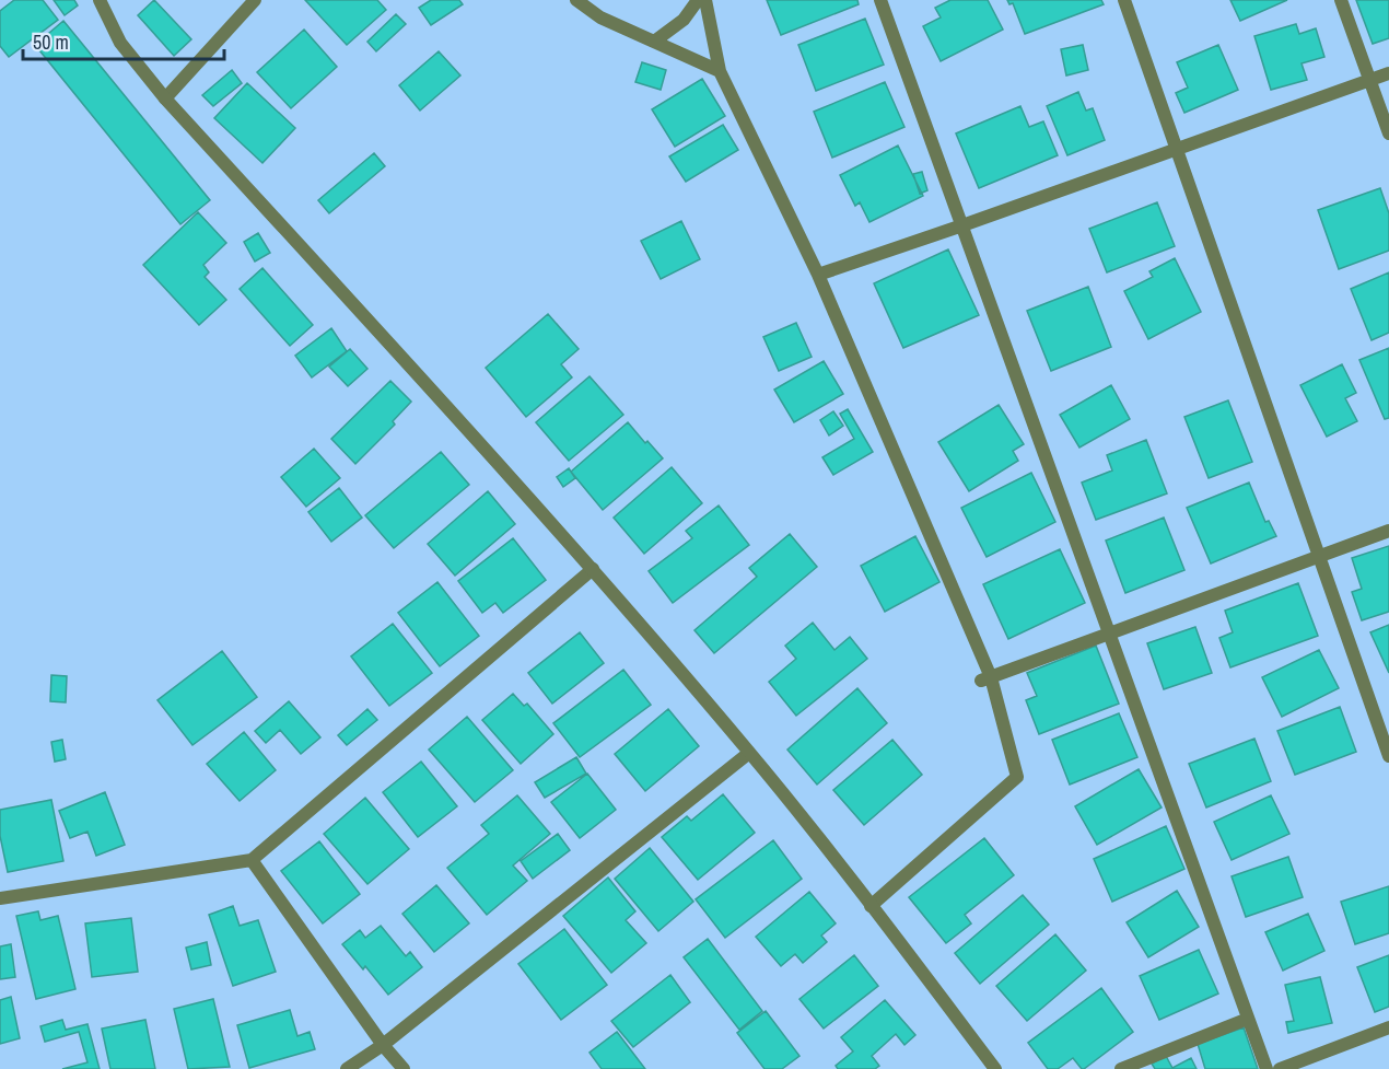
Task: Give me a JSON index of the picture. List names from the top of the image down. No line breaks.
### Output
{"scale_bar":"50 m"}
